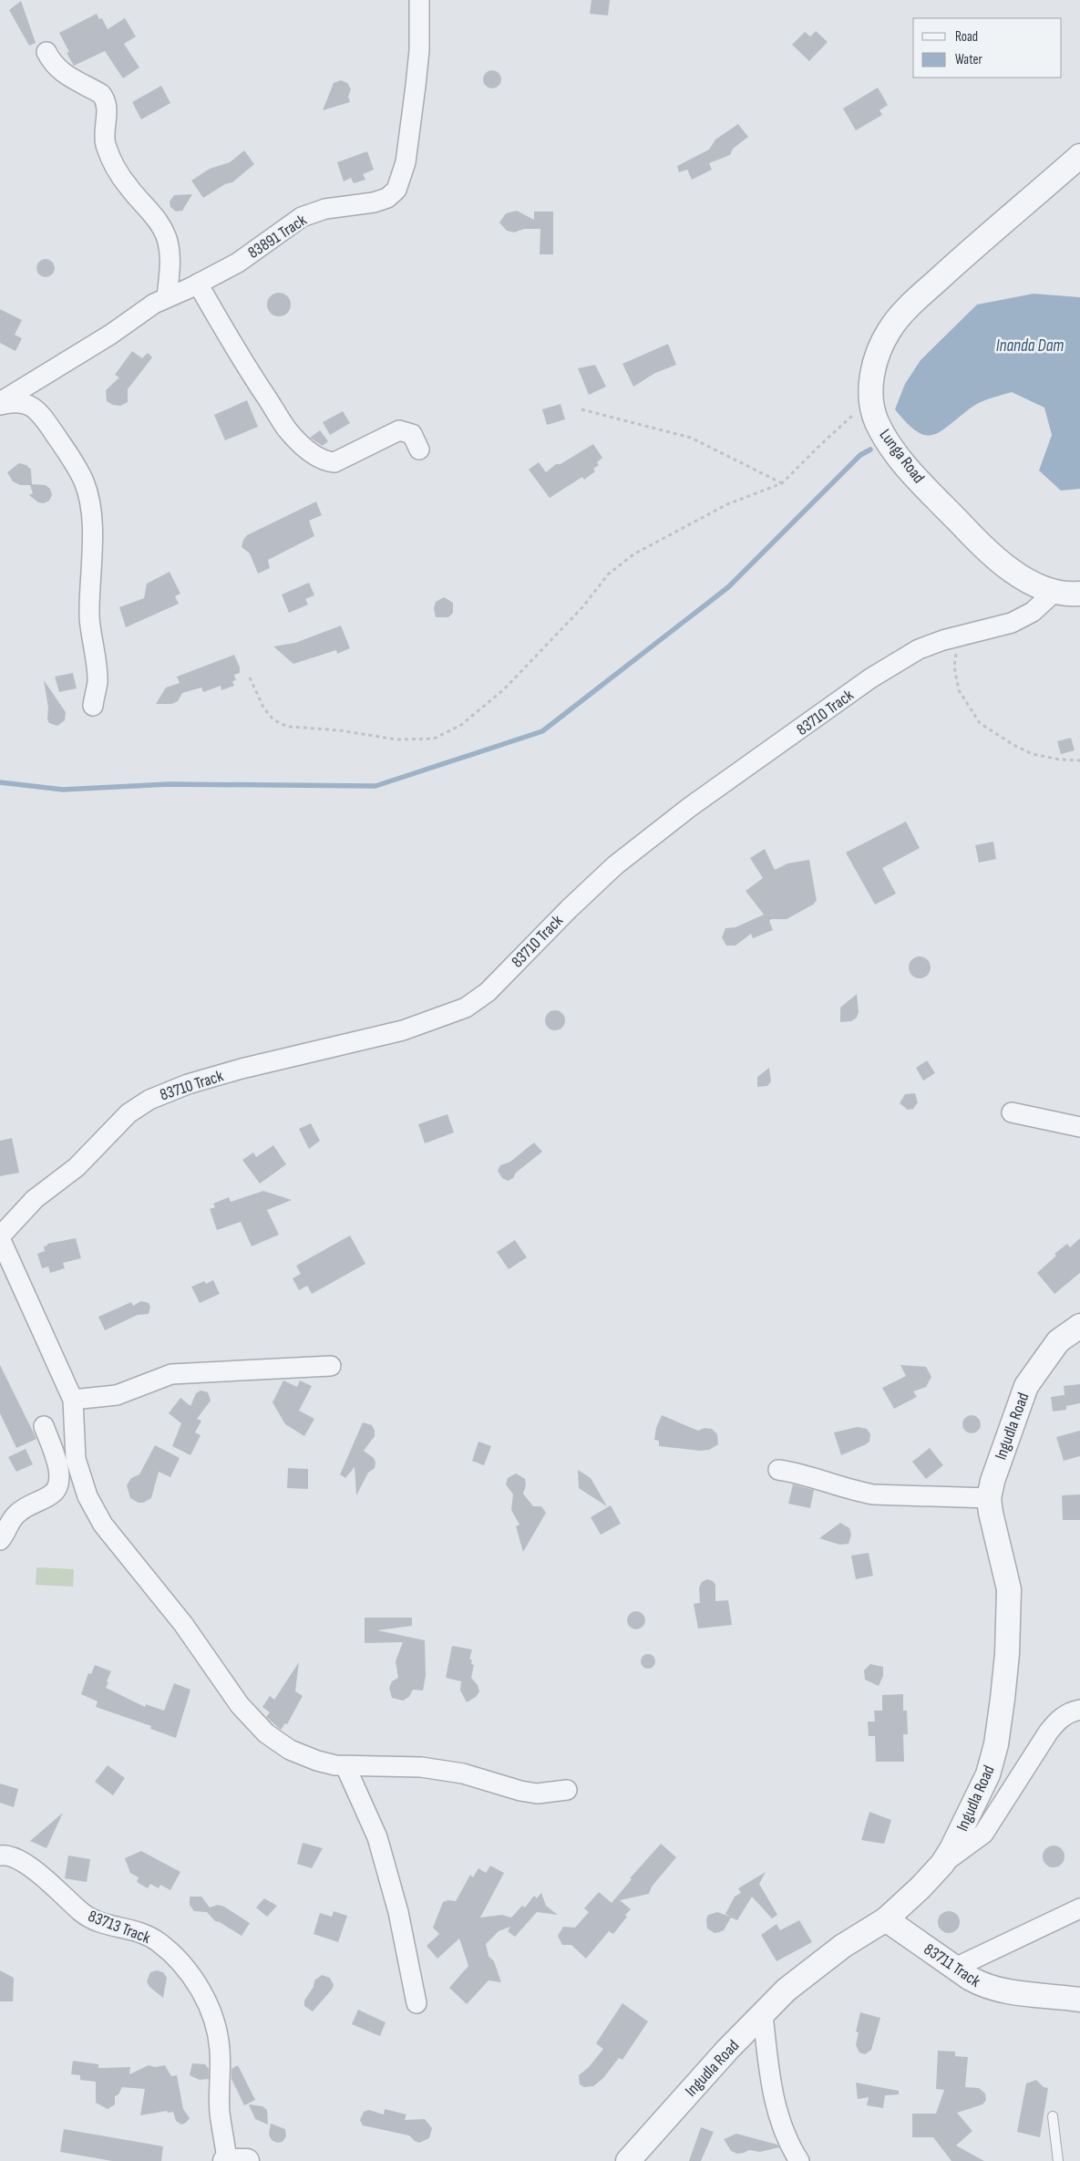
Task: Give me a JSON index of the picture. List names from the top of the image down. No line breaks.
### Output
{"streets":{"street":["83891 Track","Lunga Road","83710 Track","Ingudla Road","83713 Track","83711 Track"]},"crossings":[["Lunga Road","83710 Track"],["Ingudla Road","83711 Track"]],"water":["Inanda Dam"],"legend":["Road","Water"]}
